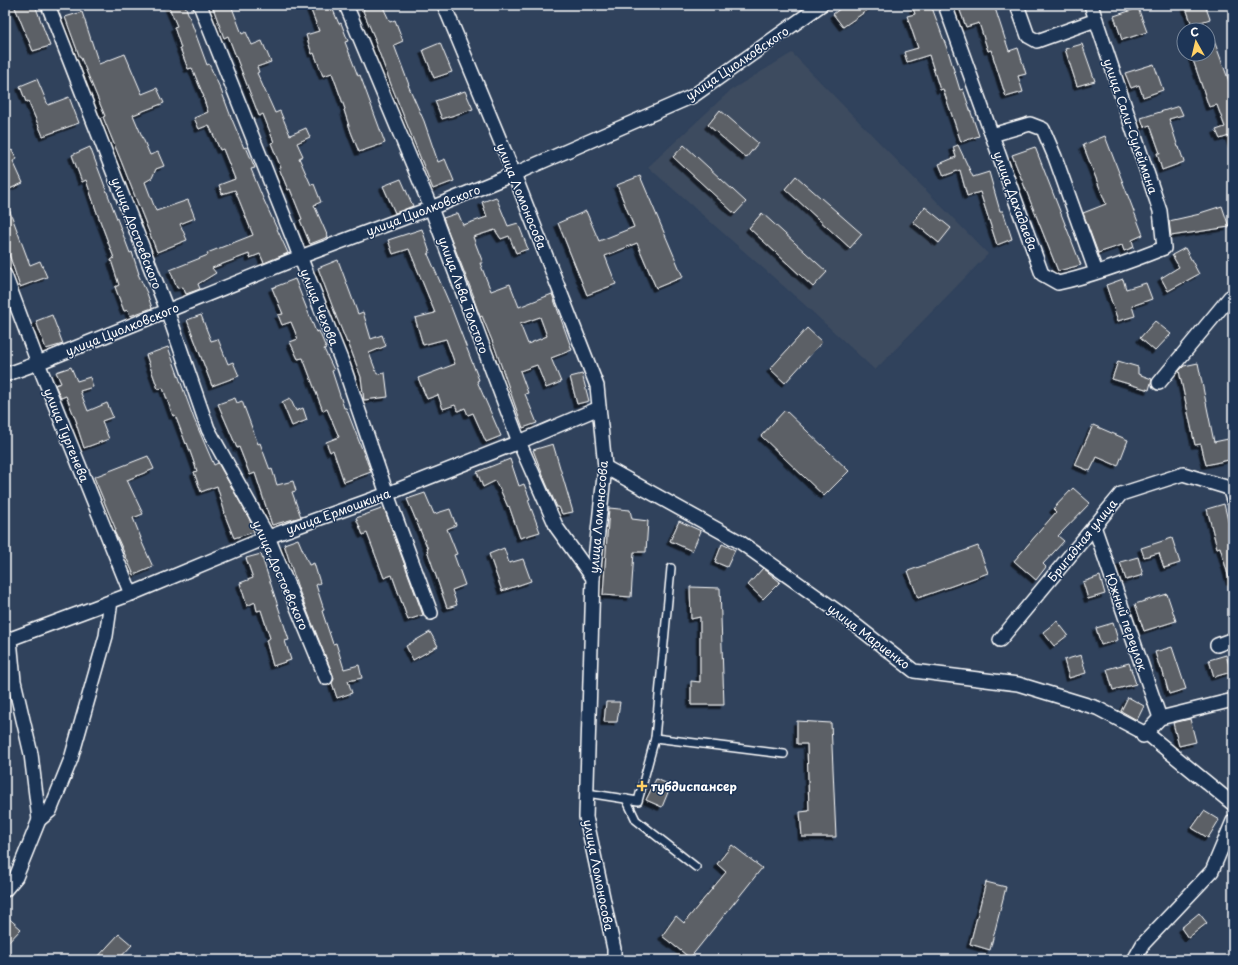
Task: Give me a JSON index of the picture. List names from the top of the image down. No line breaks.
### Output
{"streets":{"street":["улица Циолковского","улица Сали-Сулеймана","улица Ломоносова","улица Дахадаева","улица Достоевского","улица Льва Толстого","улица Чехова","улица Тургенева","улица Ермошкина","Бригадная улица","Южный переулок","улица Мариенко"]},"crossings":[["улица Циолковского","улица Ломоносова"],["улица Циолковского","улица Достоевского"],["улица Циолковского","улица Льва Толстого"],["улица Циолковского","улица Чехова"],["улица Циолковского","улица Тургенева"],["улица Сали-Сулеймана","улица Дахадаева"],["улица Ломоносова","улица Льва Толстого"],["улица Ломоносова","улица Ермошкина"],["улица Ломоносова","улица Мариенко"],["улица Достоевского","улица Ермошкина"],["улица Льва Толстого","улица Ермошкина"],["улица Чехова","улица Ермошкина"],["улица Тургенева","улица Ермошкина"],["Бригадная улица","Южный переулок"]],"places":{"health":["тубдиспансер"]},"north":"top"}
